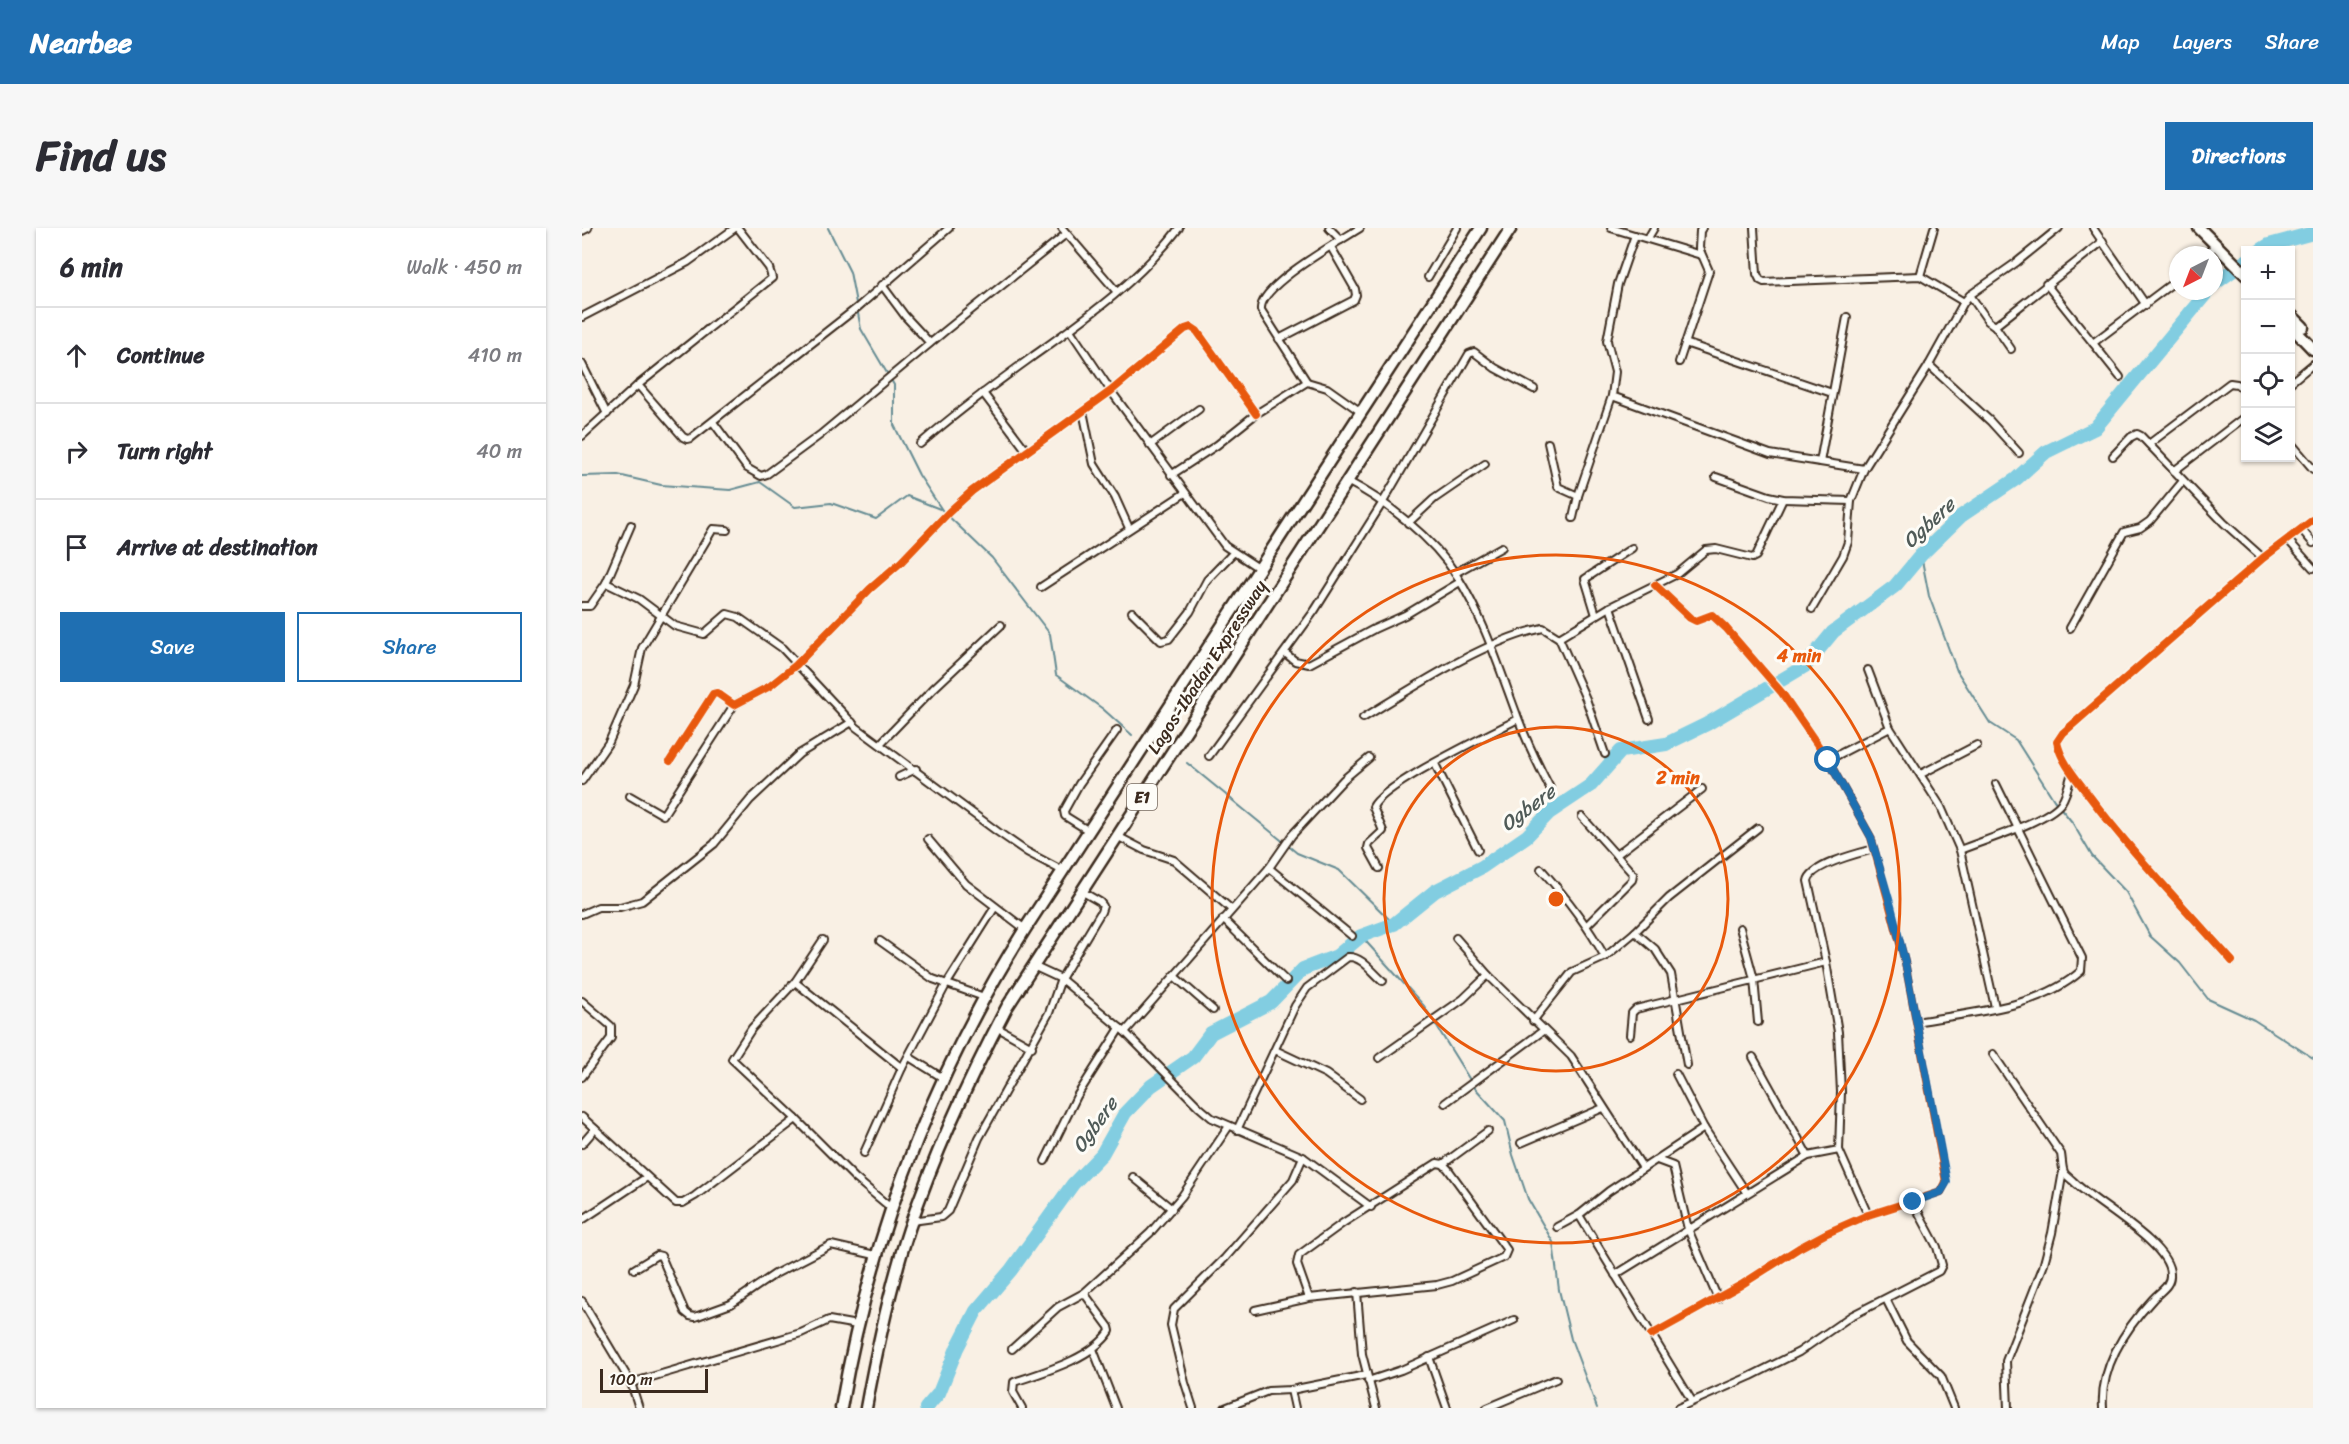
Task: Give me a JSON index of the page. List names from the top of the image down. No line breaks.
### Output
{"streets":{"highway":["Lagos-Ibadan Expressway","E1"]},"water":["Ogbere"],"scale_bar":"100 m","north":"bottom left","page":{"header":"Nearbee","nav":["Map","Layers","Share"],"title":"Find us","buttons":["Directions",["Save","Share"]],"heading":["6 min","Walk · 450 m"],"map_buttons":["+","−"],"list":[["Continue","410 m"],["Turn right","40 m"],"Arrive at destination"],"scale":"100 m"},"rings":["4 min","2 min"]}
